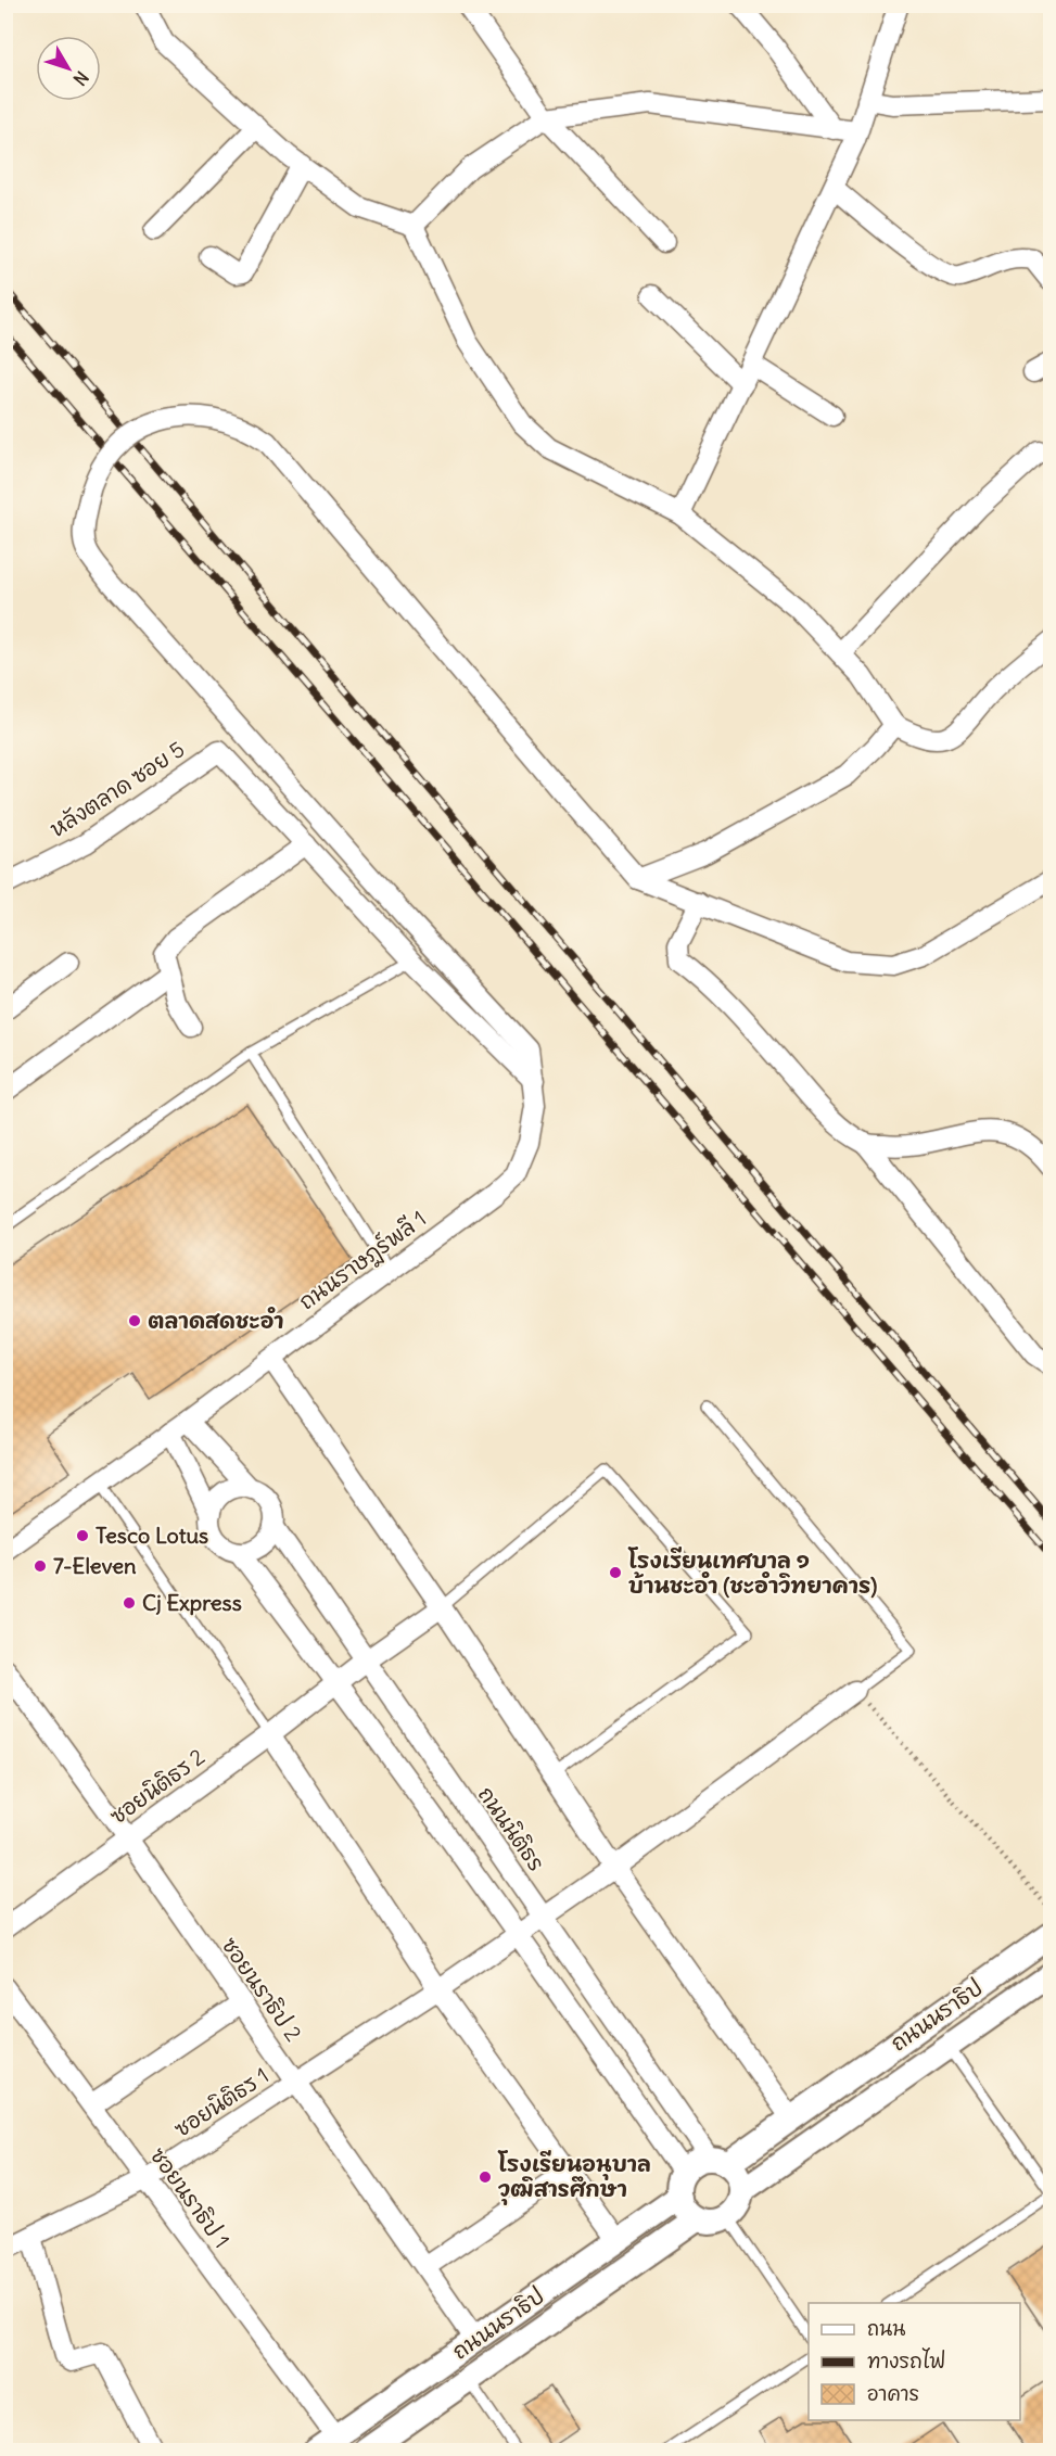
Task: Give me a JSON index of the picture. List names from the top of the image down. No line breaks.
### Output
{"streets":{"street":["หลังตลาด ซอย 5","ถนนราษฎร์พลี 1","ซอยนิติธร 2","ถนนนิติธร","ซอยนราธิป 2","ถนนนราธิป","ซอยนิติธร 1","ซอยนราธิป 1"]},"crossings":[["ซอยนิติธร 2","ถนนนิติธร"],["ซอยนิติธร 2","ซอยนราธิป 2"],["ถนนนิติธร","ถนนนราธิป"],["ถนนนิติธร","ซอยนิติธร 1"],["ซอยนราธิป 2","ถนนนราธิป"],["ซอยนราธิป 2","ซอยนิติธร 1"],["ถนนนราธิป","ซอยนราธิป 1"],["ซอยนิติธร 1","ซอยนราธิป 1"]],"places":["ตลาดสดชะอำ","Tesco Lotus","7-Eleven","โรงเรียนเทศบาล ๑ บ้านชะอำ (ชะอำวิทยาคาร)","Cj Express","โรงเรียนอนุบาล วุฒิสารศึกษา"],"legend":["ถนน","ทางรถไฟ","อาคาร"],"north":"bottom right"}
